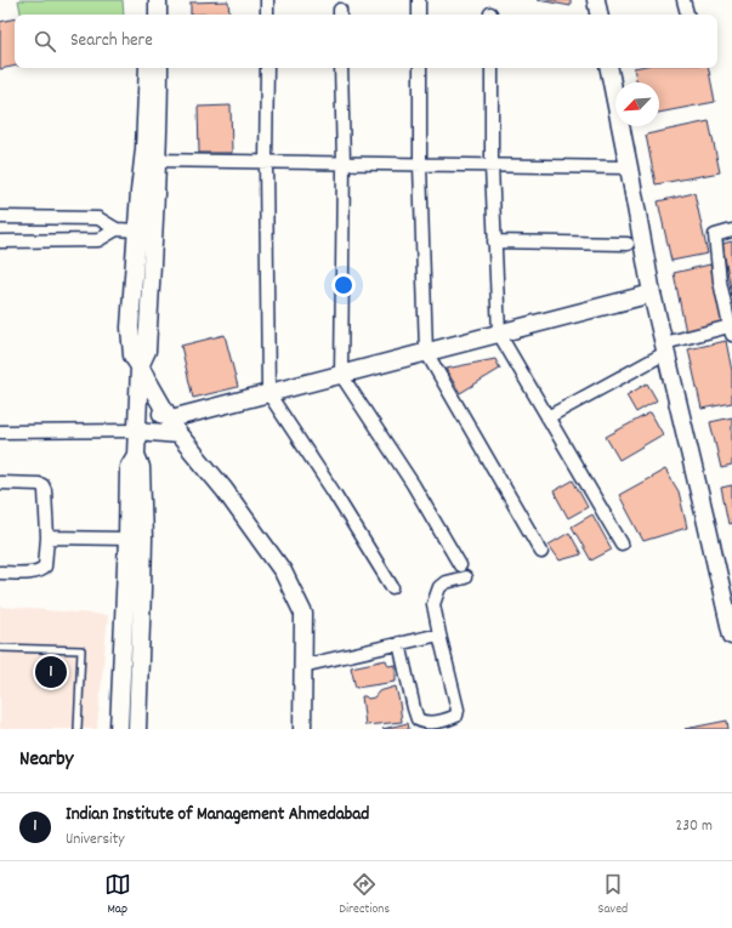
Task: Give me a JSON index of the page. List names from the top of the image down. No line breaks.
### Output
{"north":"bottom left","page":{"search":"Search here","pins":"1","heading":"Nearby","list":[{"mark":"1","name":"Indian Institute of Management Ahmedabad","note":"University","value":"230 m"}],"nav":["Map","Directions","Saved"]}}
